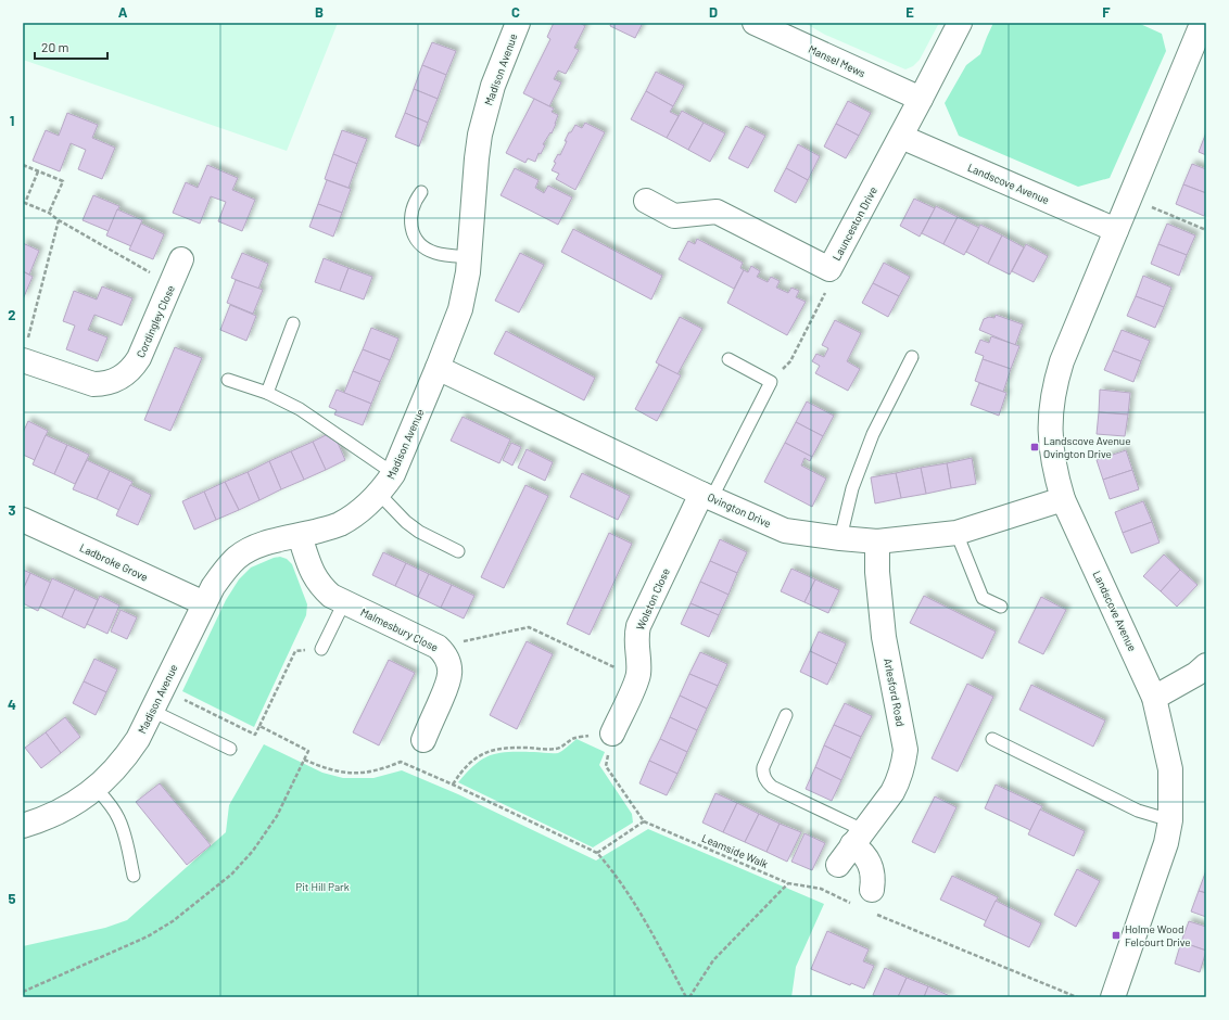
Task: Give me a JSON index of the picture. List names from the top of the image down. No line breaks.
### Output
{"streets":{"street":["Mansel Mews","Madison Avenue","Landscove Avenue","Launceston Drive","Cordingley Close","Ovington Drive","Ladbroke Grove","Wolston Close","Malmesbury Close","Arlesford Road"],"path":["Leamside Walk"]},"crossings":[["Mansel Mews","Launceston Drive"],["Madison Avenue","Ovington Drive"],["Madison Avenue","Ladbroke Grove"],["Madison Avenue","Malmesbury Close"],["Landscove Avenue","Launceston Drive"],["Landscove Avenue","Ovington Drive"],["Ovington Drive","Wolston Close"],["Ovington Drive","Arlesford Road"]],"parks":["Pit Hill Park"],"places":{"transit":["Landscove Avenue Ovington Drive","Holme Wood Felcourt Drive"]},"scale_bar":"20 m","grid":{"columns":["A","B","C","D","E","F"],"rows":["1","2","3","4","5"]}}
